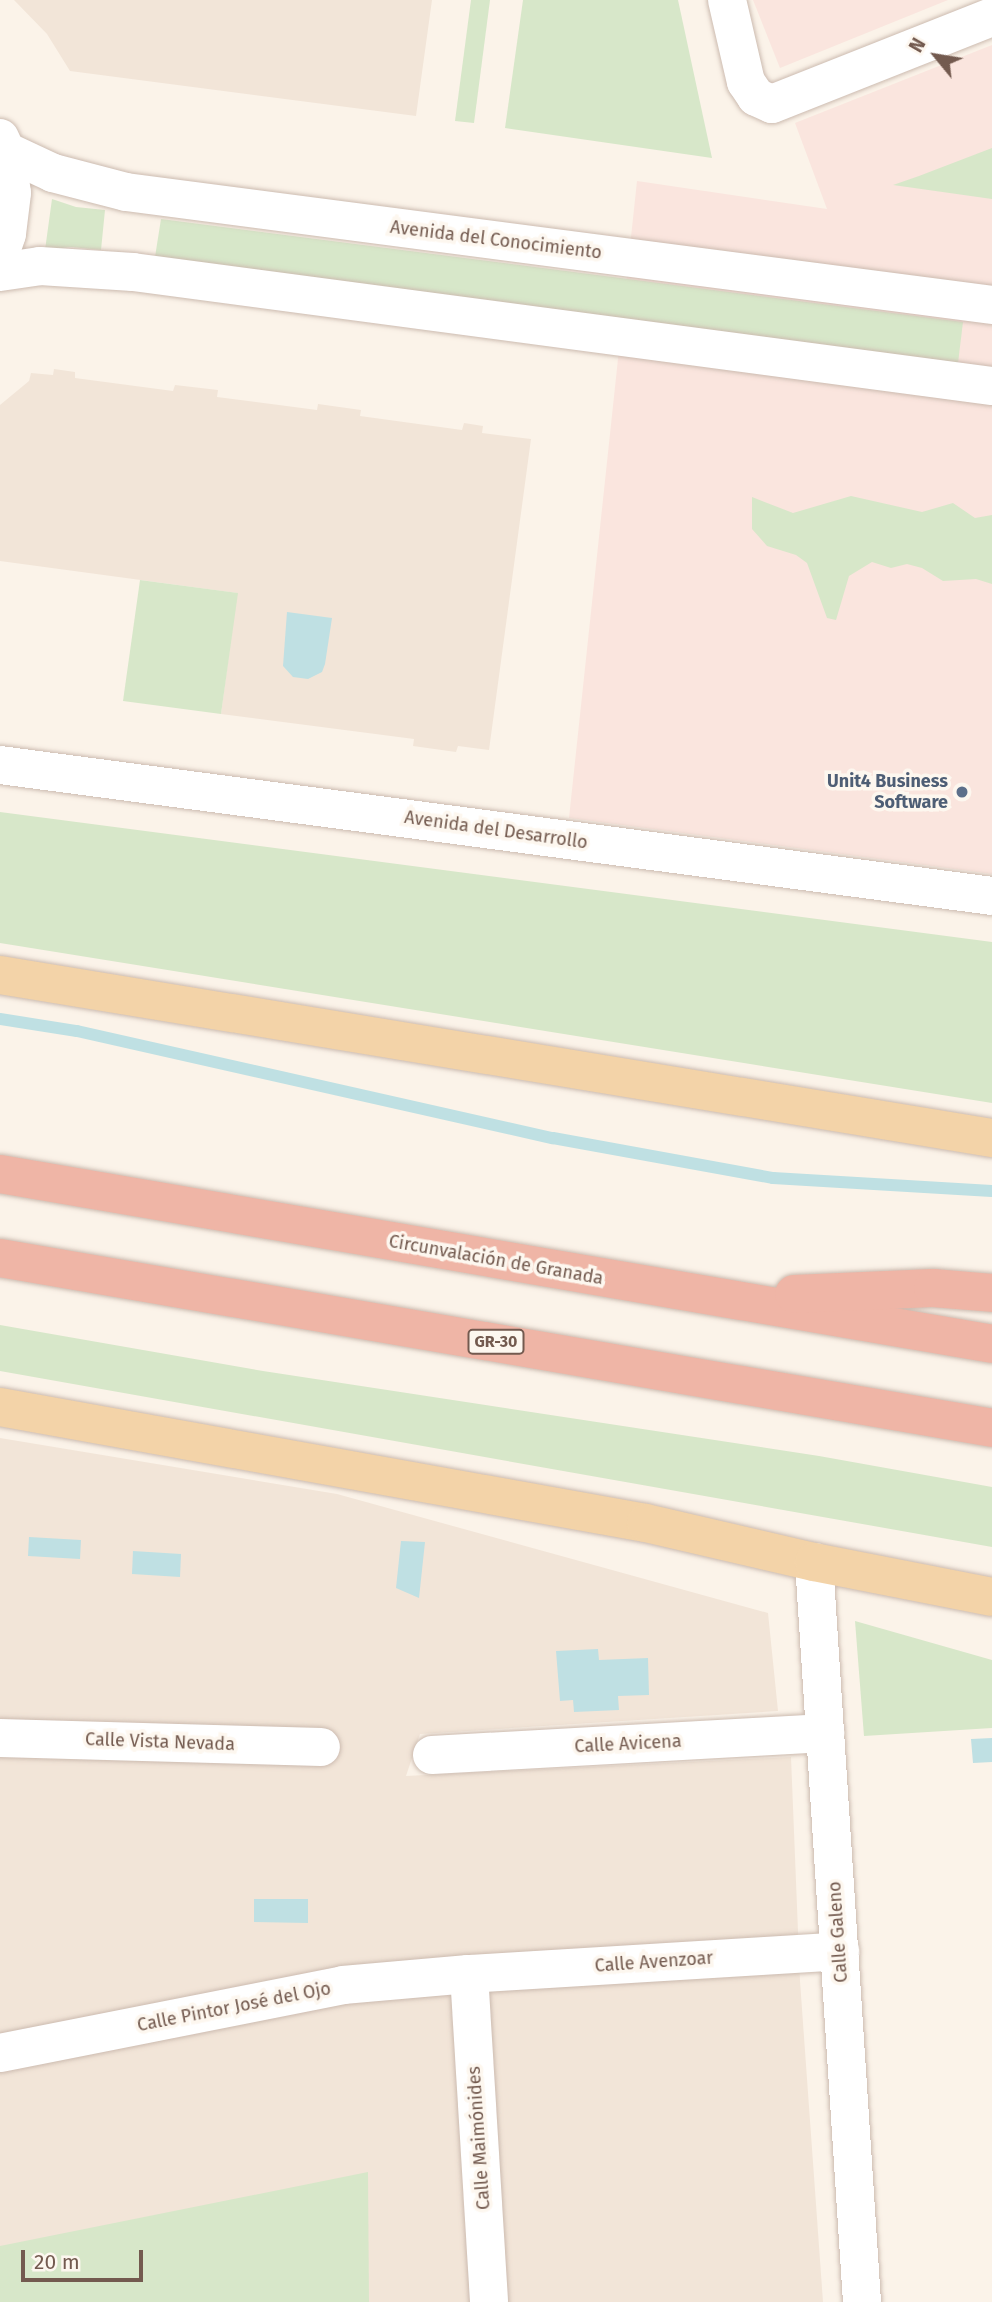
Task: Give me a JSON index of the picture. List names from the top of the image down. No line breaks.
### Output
{"streets":{"highway":["Circunvalación de Granada","GR-30"],"street":["Avenida del Conocimiento","Avenida del Desarrollo","Calle Vista Nevada","Calle Avicena","Calle Galeno","Calle Avenzoar","Calle Pintor José del Ojo","Calle Maimónides"]},"crossings":[["Calle Avicena","Calle Galeno"],["Calle Galeno","Calle Avenzoar"],["Calle Avenzoar","Calle Pintor José del Ojo"],["Calle Avenzoar","Calle Maimónides"],["Calle Pintor José del Ojo","Calle Maimónides"]],"places":["Unit4 Business Software"],"scale_bar":"20 m","north":"top left"}
